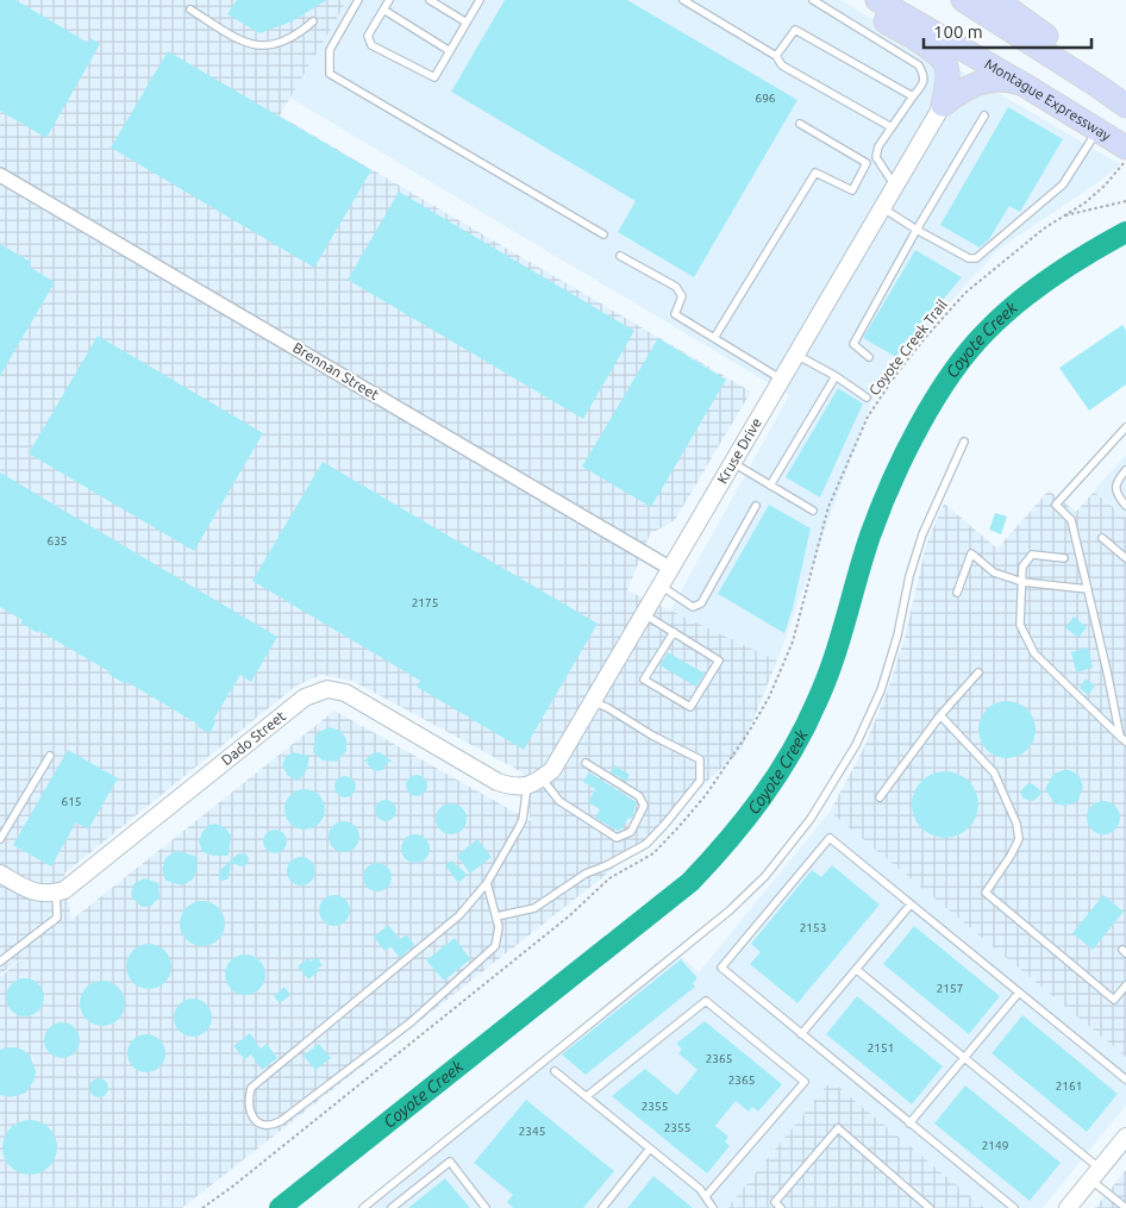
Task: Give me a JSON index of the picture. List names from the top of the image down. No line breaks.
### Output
{"streets":{"highway":["Montague Expressway"],"street":["Brennan Street","Kruse Drive","Dado Street"],"path":["Coyote Creek Trail"]},"crossings":[["Brennan Street","Kruse Drive"],["Kruse Drive","Dado Street"]],"water":["Coyote Creek"],"house_numbers":["696","635","2175","615","2153","2157","2151","2365","2365","2161","2355","2355","2345","2149"],"scale_bar":"100 m"}
